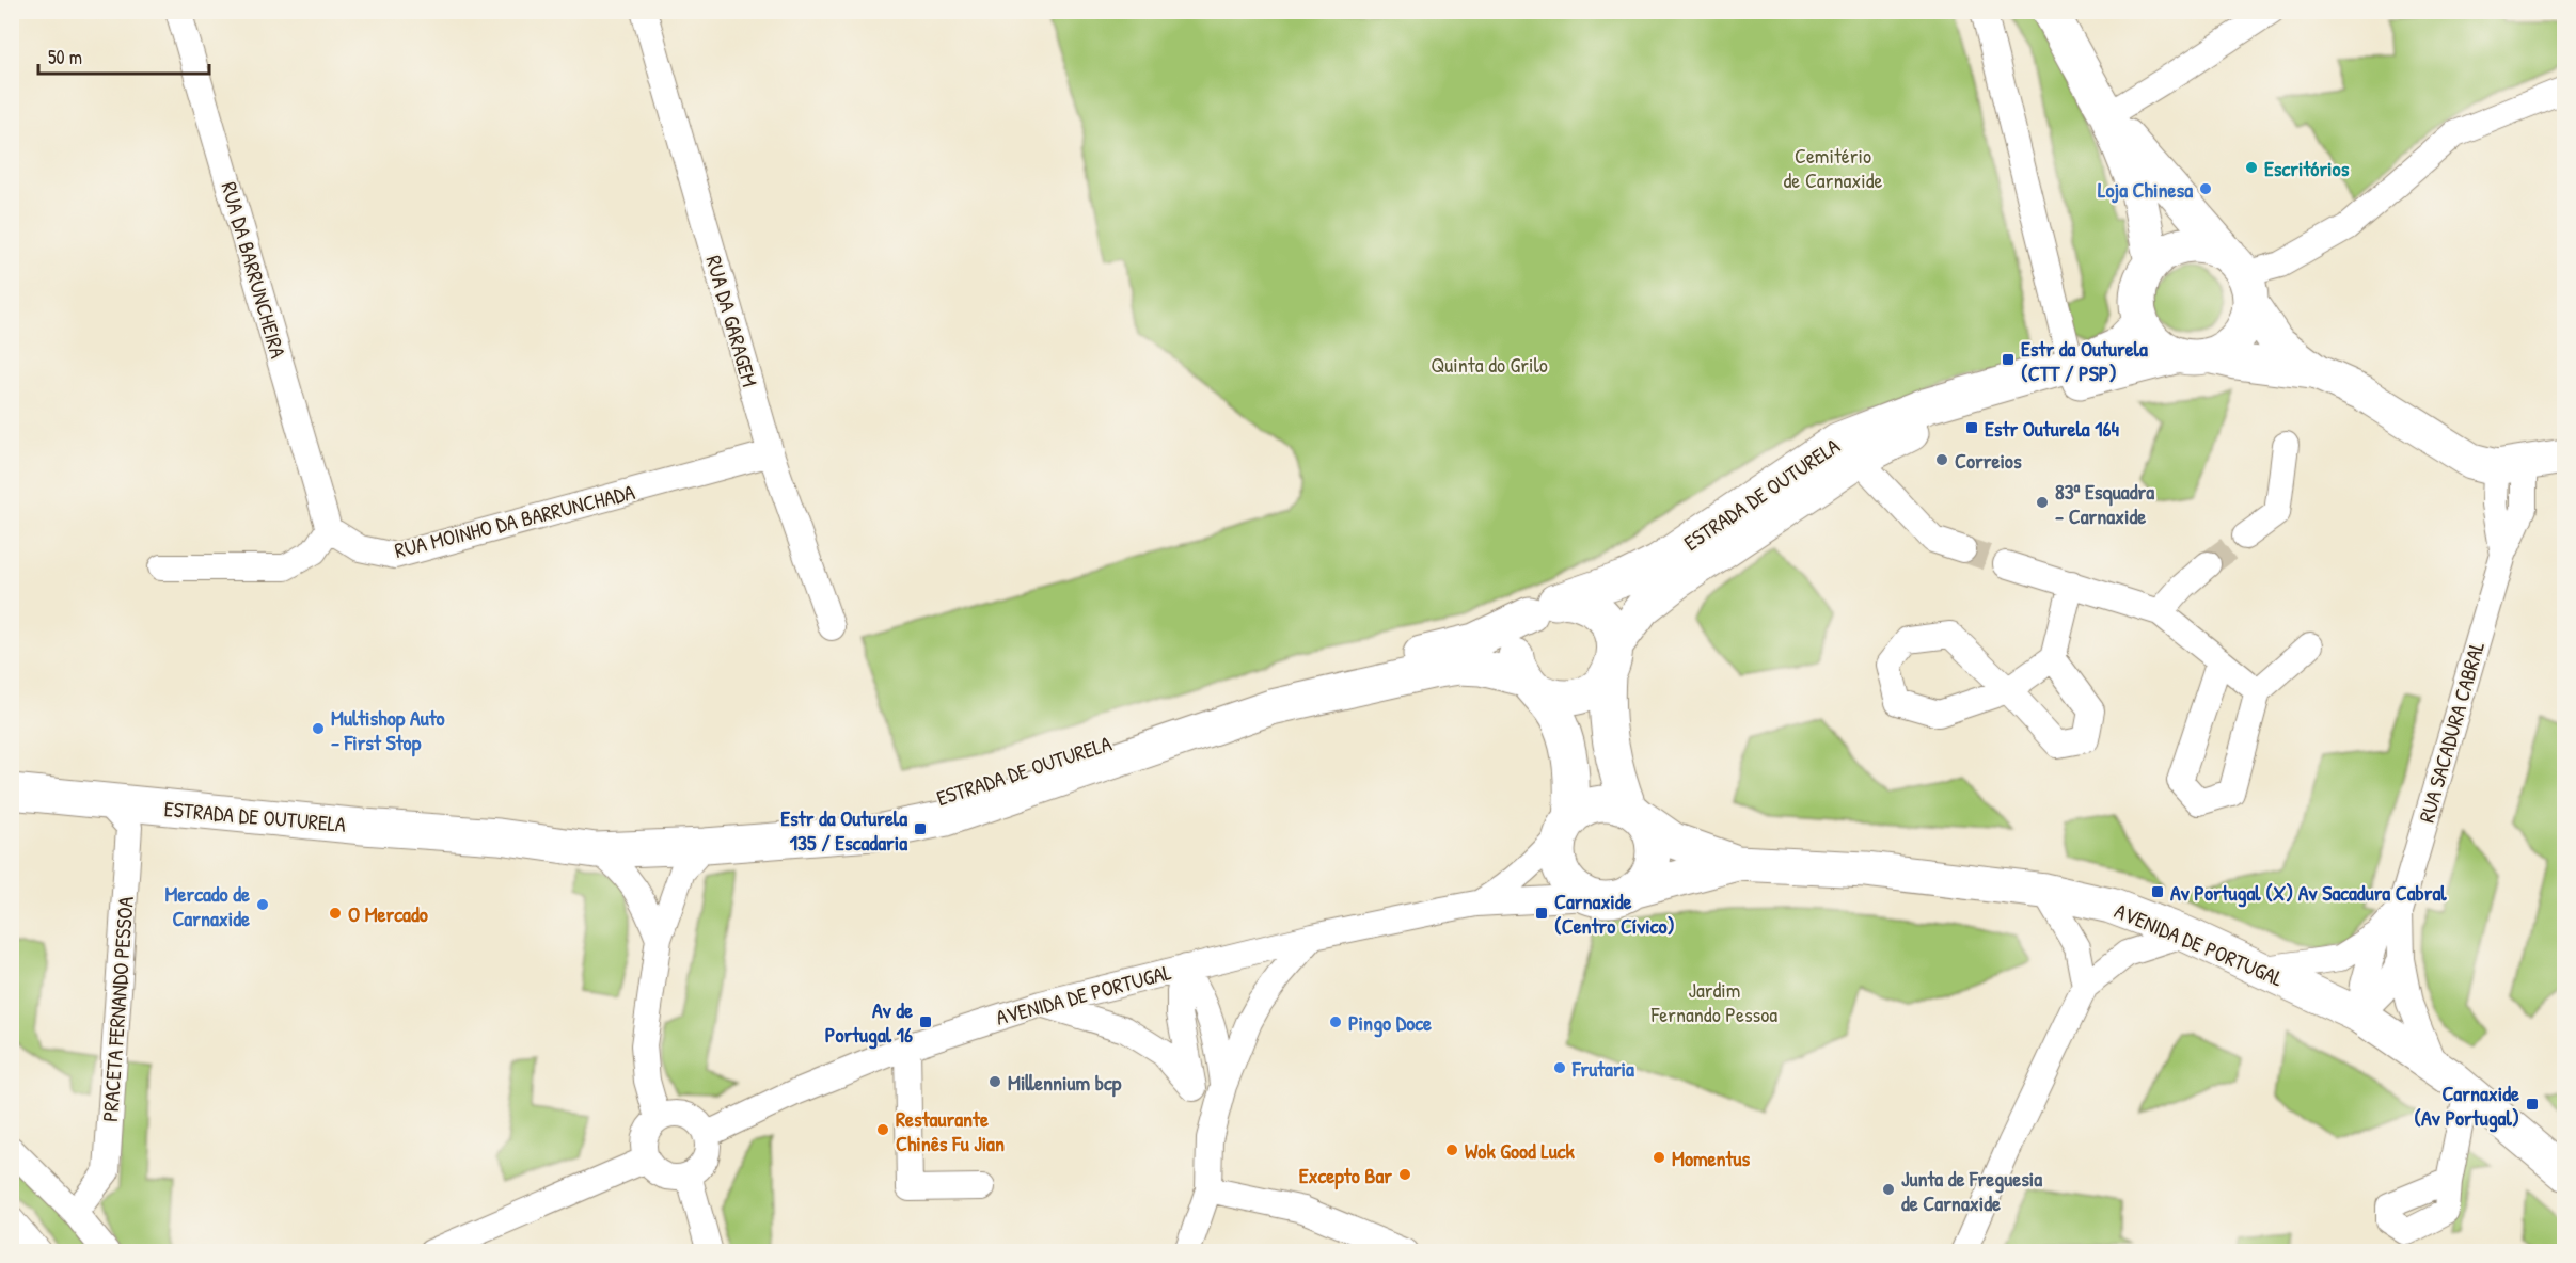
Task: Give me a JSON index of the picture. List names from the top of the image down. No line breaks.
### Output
{"streets":{"street":["RUA DA BARRUNCHEIRA","RUA DA GARAGEM","ESTRADA DE OUTURELA","RUA MOINHO DA BARRUNCHADA","RUA SACADURA CABRAL","AVENIDA DE PORTUGAL","PRACETA FERNANDO PESSOA"]},"crossings":[["RUA DA BARRUNCHEIRA","RUA MOINHO DA BARRUNCHADA"],["RUA DA GARAGEM","RUA MOINHO DA BARRUNCHADA"],["ESTRADA DE OUTURELA","PRACETA FERNANDO PESSOA"],["RUA SACADURA CABRAL","AVENIDA DE PORTUGAL"]],"parks":["Cemitério de Carnaxide","Quinta do Grilo","Jardim Fernando Pessoa"],"places":{"other":["Escritórios","Loja Chinesa","Correios","83ª Esquadra - Carnaxide","Multishop Auto - First Stop","Mercado de Carnaxide","O Mercado","Pingo Doce","Frutaria","Millennium bcp","Restaurante Chinês Fu Jian","Wok Good Luck","Momentus","Excepto Bar","Junta de Freguesia de Carnaxide"],"transit":["Estr da Outurela (CTT / PSP)","Estr Outurela 164","Estr da Outurela 135 / Escadaria","Av Portugal (X) Av Sacadura Cabral","Carnaxide (Centro Cívico)","Av de Portugal 16","Carnaxide (Av Portugal)"]},"scale_bar":"50 m"}
